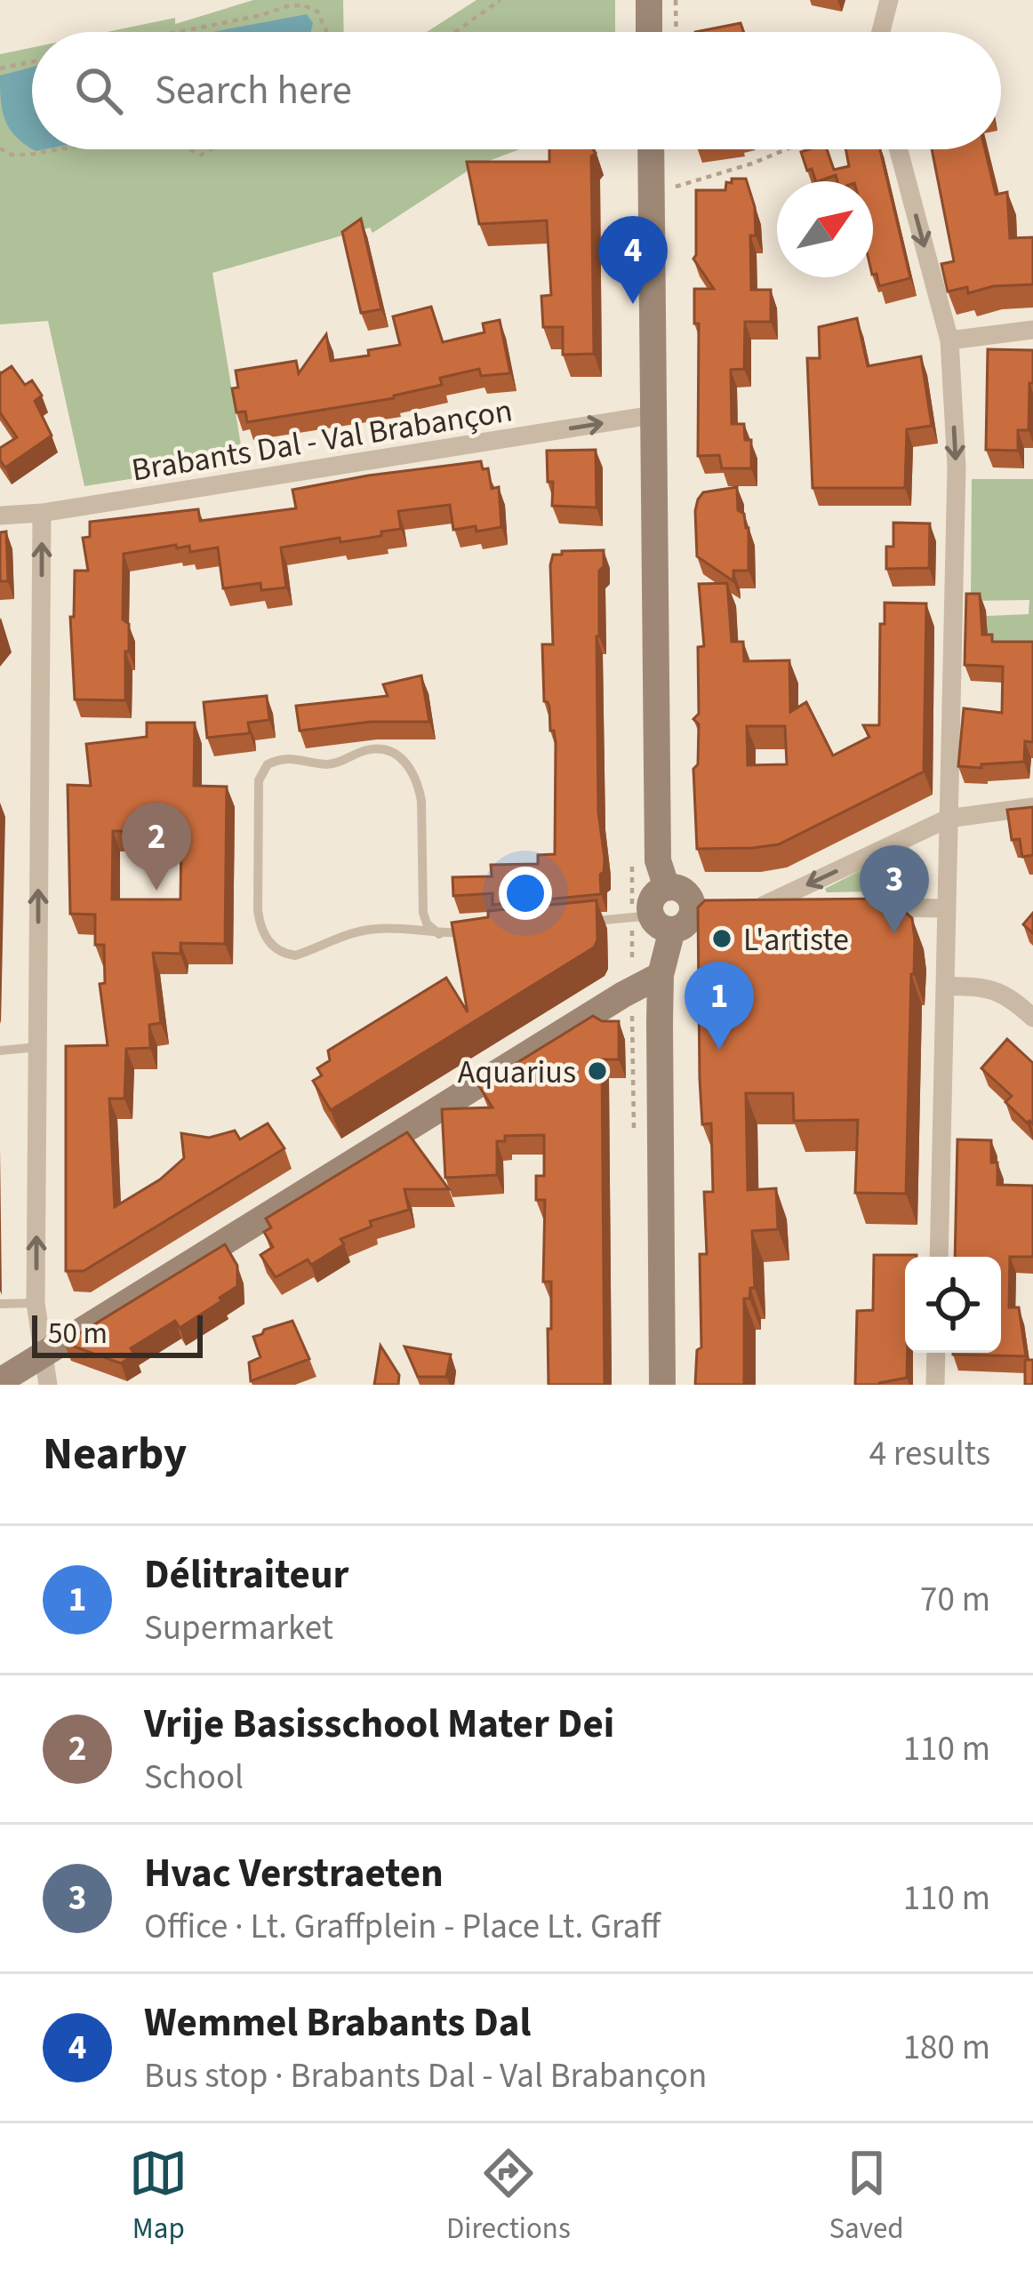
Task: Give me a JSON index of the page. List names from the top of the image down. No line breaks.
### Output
{"streets":{"street":["Brabants Dal - Val Brabançon"]},"one_way":["Brabants Dal - Val Brabançon"],"places":["L'artiste","Aquarius"],"scale_bar":"50 m","north":"top right","page":{"search":"Search here","pins":["4","2","3","1"],"scale":"50 m","heading":["Nearby","4 results"],"list":[{"mark":"1","name":"Délitraiteur","note":"Supermarket","value":"70 m"},{"mark":"2","name":"Vrije Basisschool Mater Dei","note":"School","value":"110 m"},{"mark":"3","name":"Hvac Verstraeten","note":"Office · Lt. Graffplein - Place Lt. Graff","value":"110 m"},{"mark":"4","name":"Wemmel Brabants Dal","note":"Bus stop · Brabants Dal - Val Brabançon","value":"180 m"}],"nav":["Map","Directions","Saved"]}}
